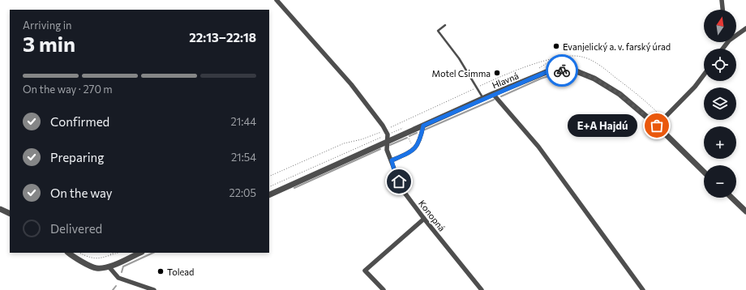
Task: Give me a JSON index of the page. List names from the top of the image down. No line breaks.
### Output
{"streets":{"street":["Hlavná","Konopná"]},"crossings":[["Hlavná","Konopná"]],"places":["Evanjelický a. v. farský úrad","Motel Csimma","E+A Hajdú","Tolead"],"north":"top","page":{"map_buttons":["+","−"],"heading":["3 min","Arriving in","22:13–22:18"],"bar":"On the way · 270 m","list":[["Confirmed","21:44"],["Preparing","21:54"],["On the way","22:05"],"Delivered"],"bubble":"E+A Hajdú"}}
